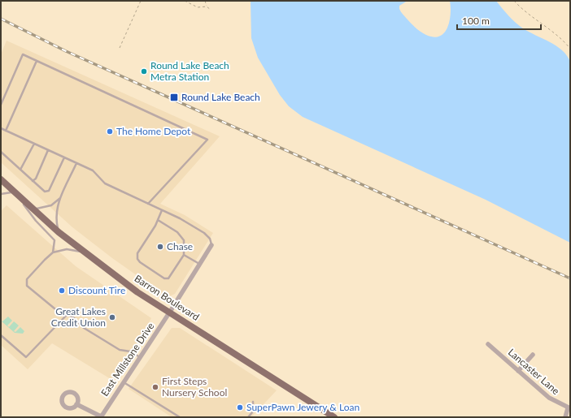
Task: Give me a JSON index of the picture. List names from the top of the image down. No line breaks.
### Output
{"streets":{"main road":["Barron Boulevard"],"street":["East Millstone Drive","Lancaster Lane"]},"crossings":[["Barron Boulevard","East Millstone Drive"]],"places":{"other":["Round Lake Beach Metra Station","The Home Depot","Chase","Discount Tire","Great Lakes Credit Union","First Steps Nursery School","SuperPawn Jewery & Loan"],"transit":["Round Lake Beach"]},"scale_bar":"100 m"}
